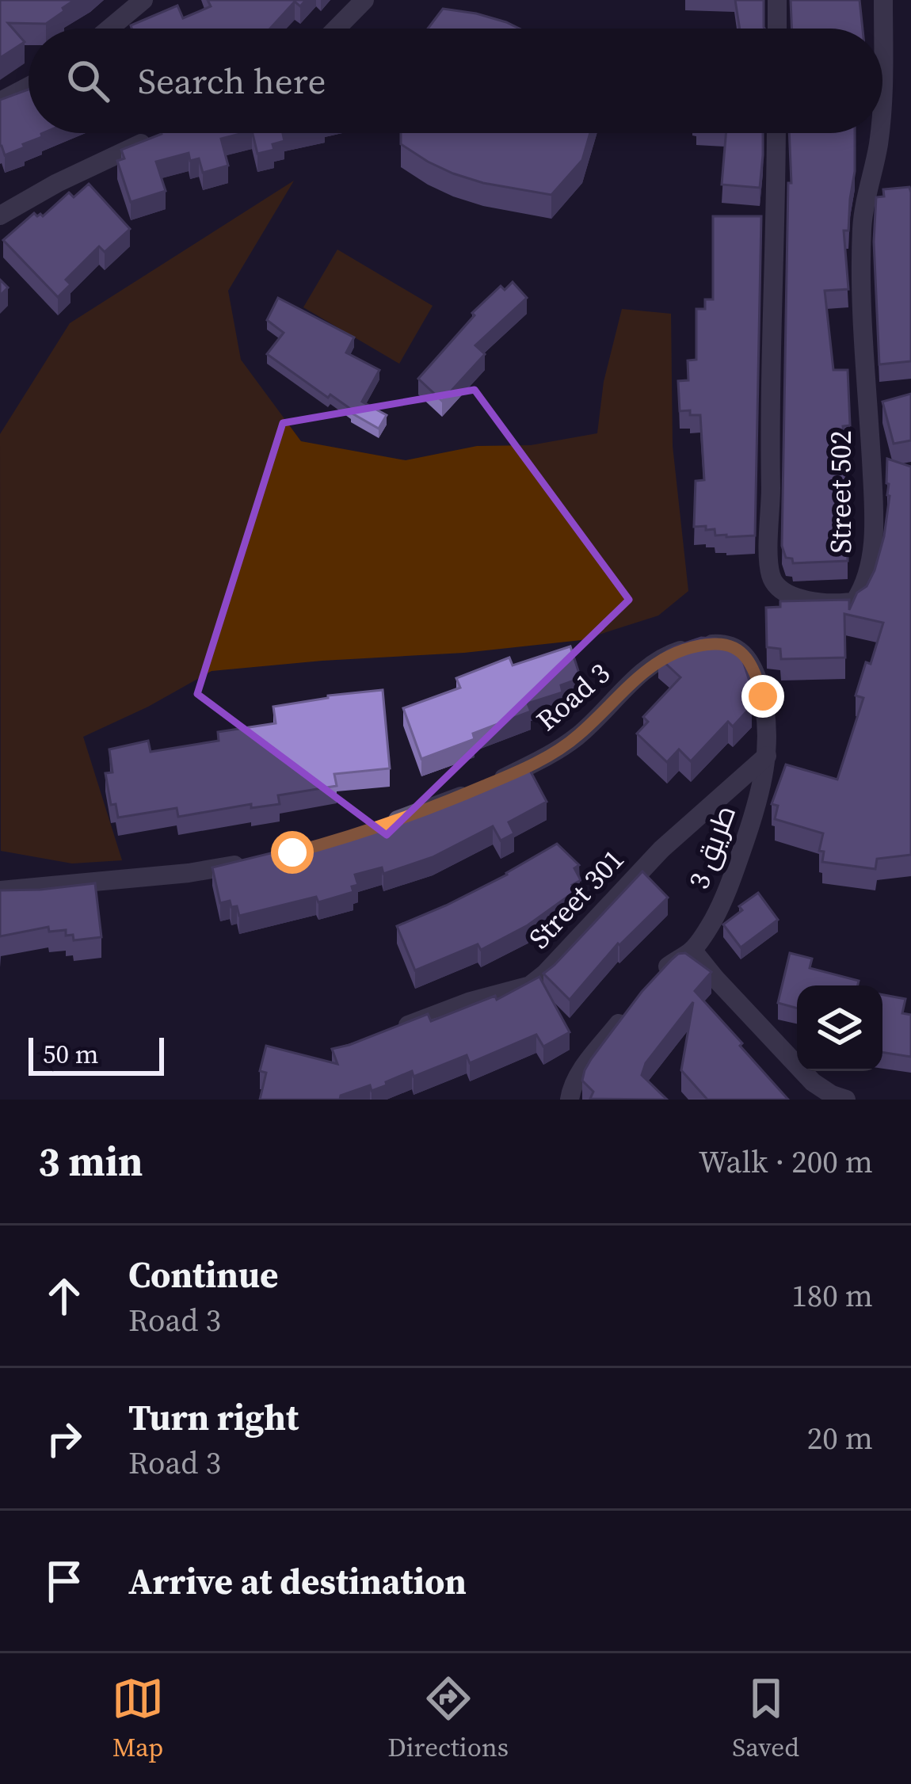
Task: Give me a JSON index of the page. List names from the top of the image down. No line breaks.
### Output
{"streets":{"street":["Street 502","Road 3","طريق 3","Street 301"]},"crossings":[["Road 3","طريق 3"],["Road 3","Street 301"],["طريق 3","Street 301"]],"scale_bar":"50 m","page":{"search":"Search here","scale":"50 m","heading":["3 min","Walk · 200 m"],"list":[["Continue","Road 3","180 m"],["Turn right","Road 3","20 m"],"Arrive at destination"],"nav":["Map","Directions","Saved"]}}
